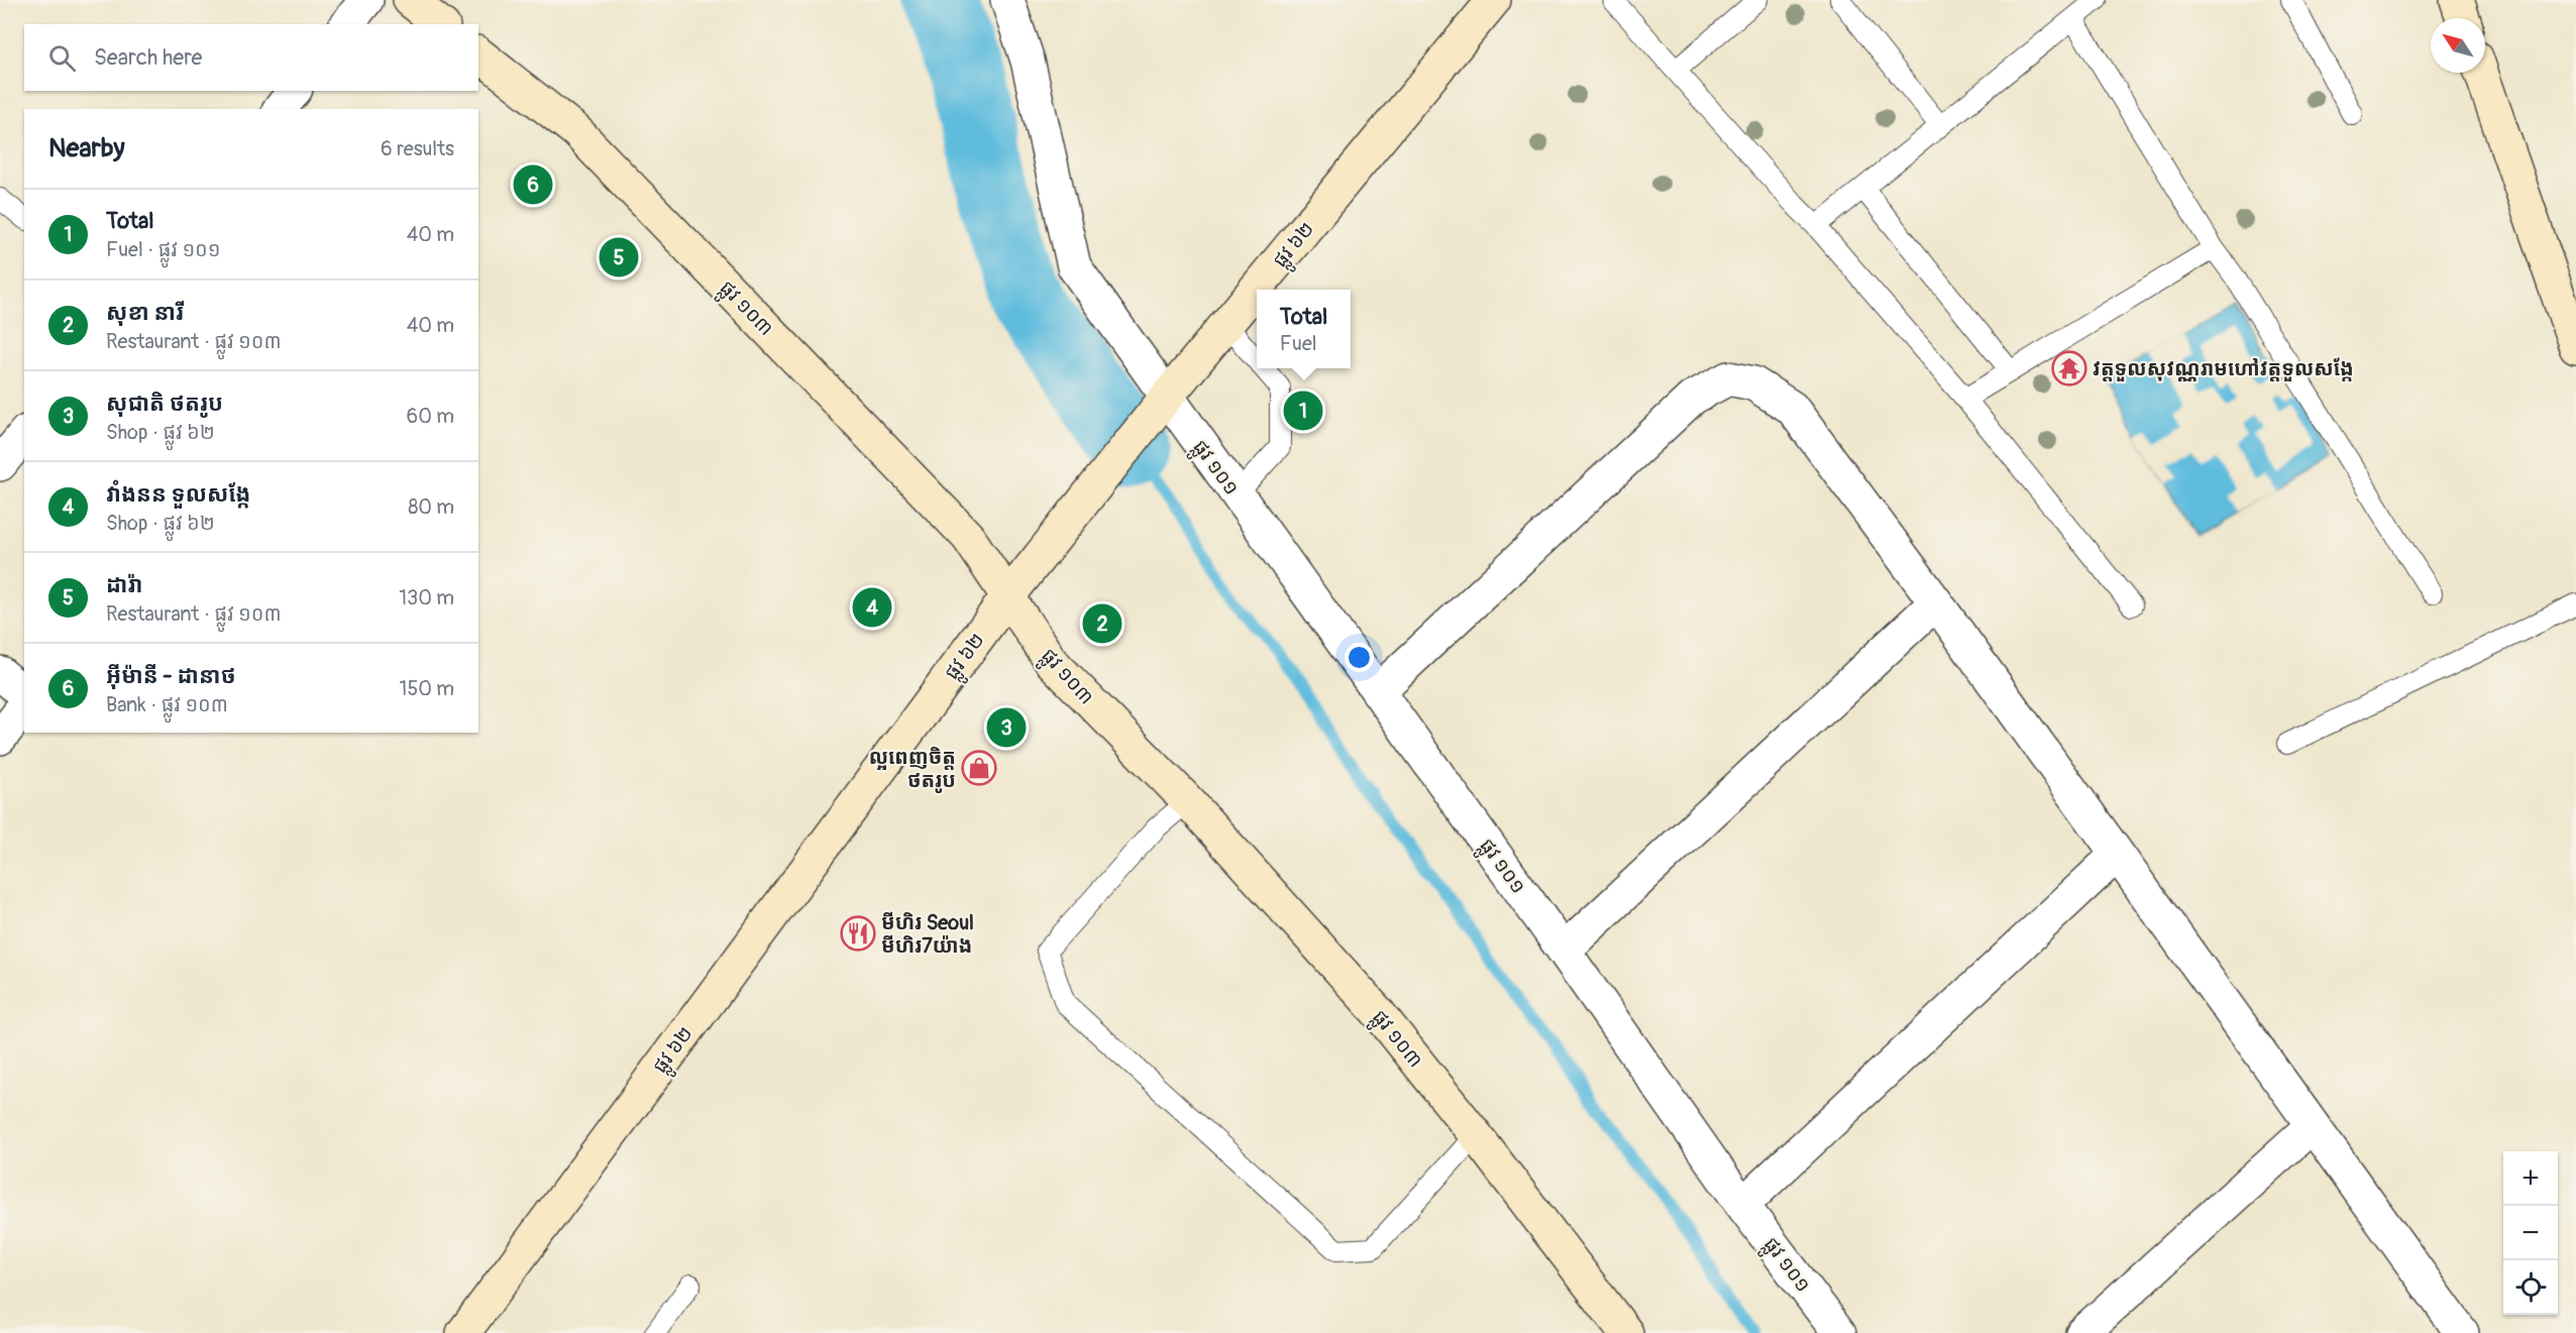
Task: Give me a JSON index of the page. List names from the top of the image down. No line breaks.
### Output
{"streets":{"street":["ផ្លូវ ៦២","ផ្លូវ ១០៣","ផ្លូវ ១០១"]},"crossings":[["ផ្លូវ ៦២","ផ្លូវ ១០៣"],["ផ្លូវ ៦២","ផ្លូវ ១០១"]],"places":{"temple":["វត្តទួលសុវណ្ណរាមហៅវត្តទួលសង្កែ"],"shop":["ល្អពេញចិត្ត ថតរូប"],"restaurant":["មីហិរ Seoul មីហិរ7យ៉ាង"]},"north":"top left","page":{"search":"Search here","heading":["Nearby","6 results"],"pins":["6","5","1","4","2","3"],"list":[{"mark":"1","name":"Total","note":"Fuel · ផ្លូវ ១០១","value":"40 m"},{"mark":"2","name":"សុខា នារី","note":"Restaurant · ផ្លូវ ១០៣","value":"40 m"},{"mark":"3","name":"សុជាតិ ថតរូប","note":"Shop · ផ្លូវ ៦២","value":"60 m"},{"mark":"4","name":"វាំងនន ទួលសង្កែ","note":"Shop · ផ្លូវ ៦២","value":"80 m"},{"mark":"5","name":"ដារ៉ា","note":"Restaurant · ផ្លូវ ១០៣","value":"130 m"},{"mark":"6","name":"អ៊ីម៉ានី - ដានាថ","note":"Bank · ផ្លូវ ១០៣","value":"150 m"}],"popup":["Total","Fuel"],"map_buttons":["+","−"]}}
